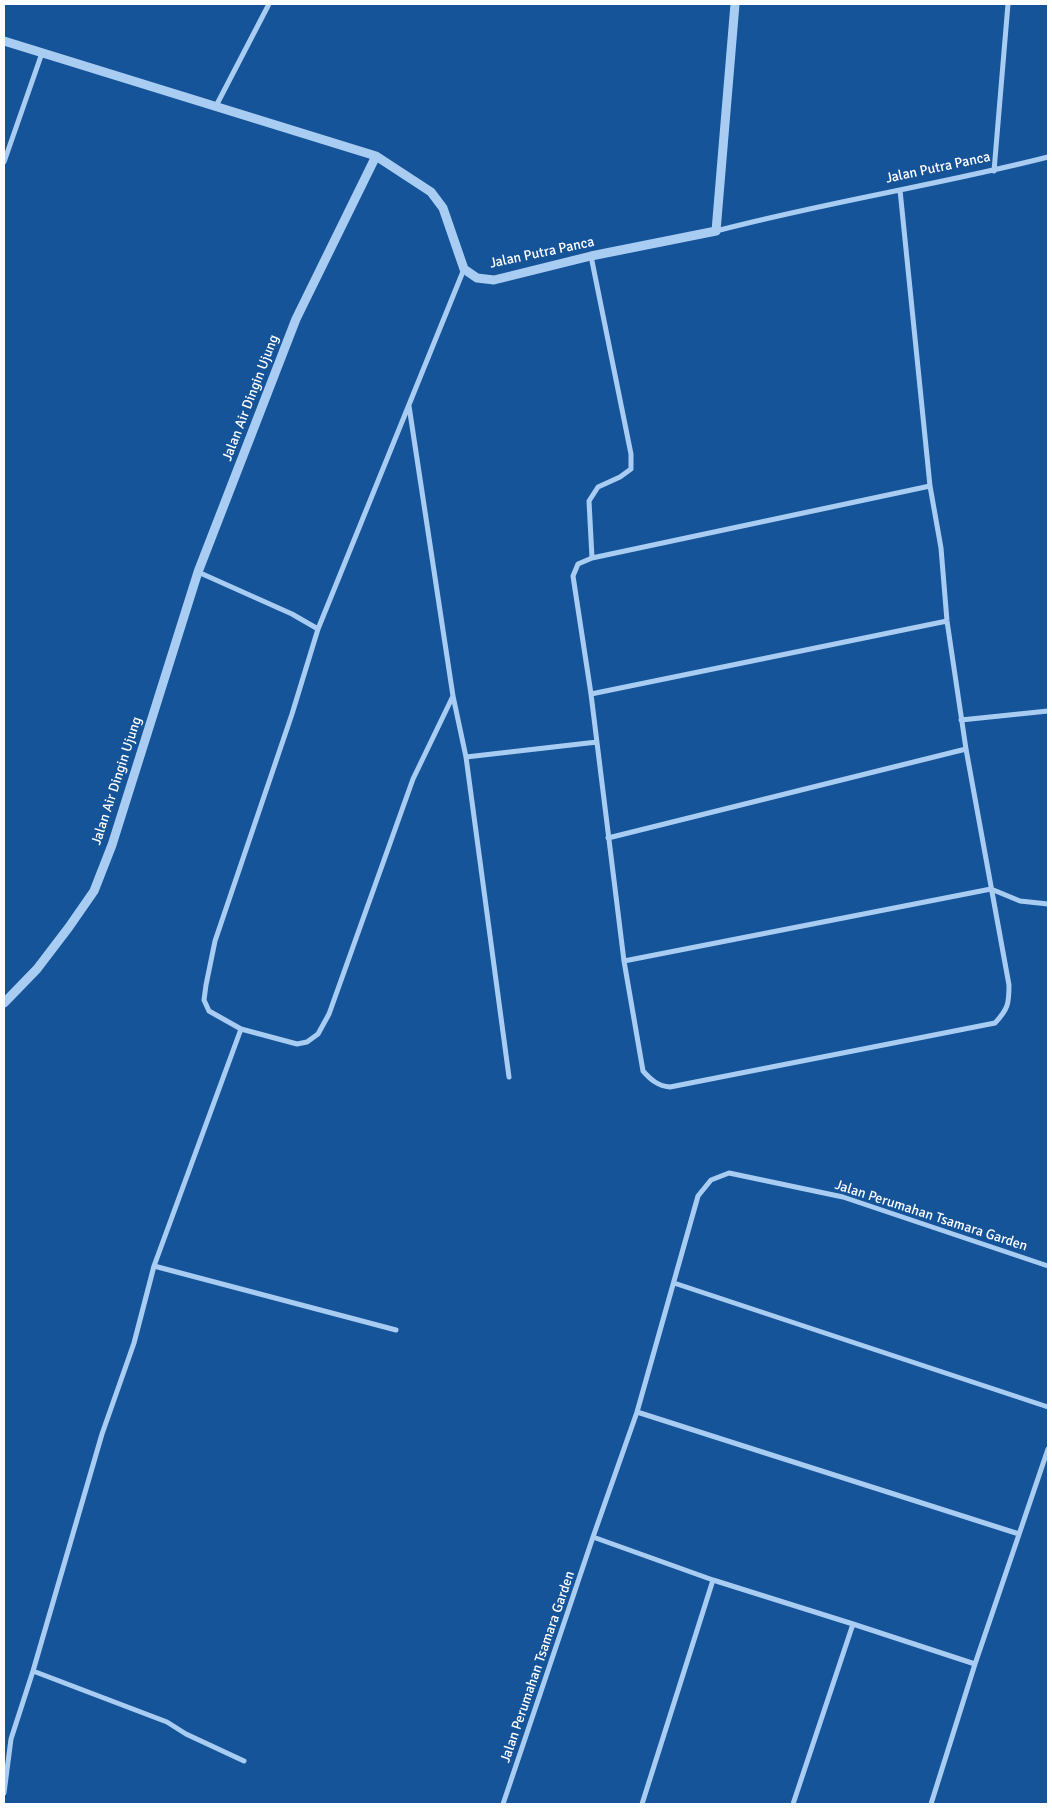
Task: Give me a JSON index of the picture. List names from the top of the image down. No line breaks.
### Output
{"streets":{"street":["Jalan Putra Panca","Jalan Air Dingin Ujung","Jalan Perumahan Tsamara Garden"]}}
